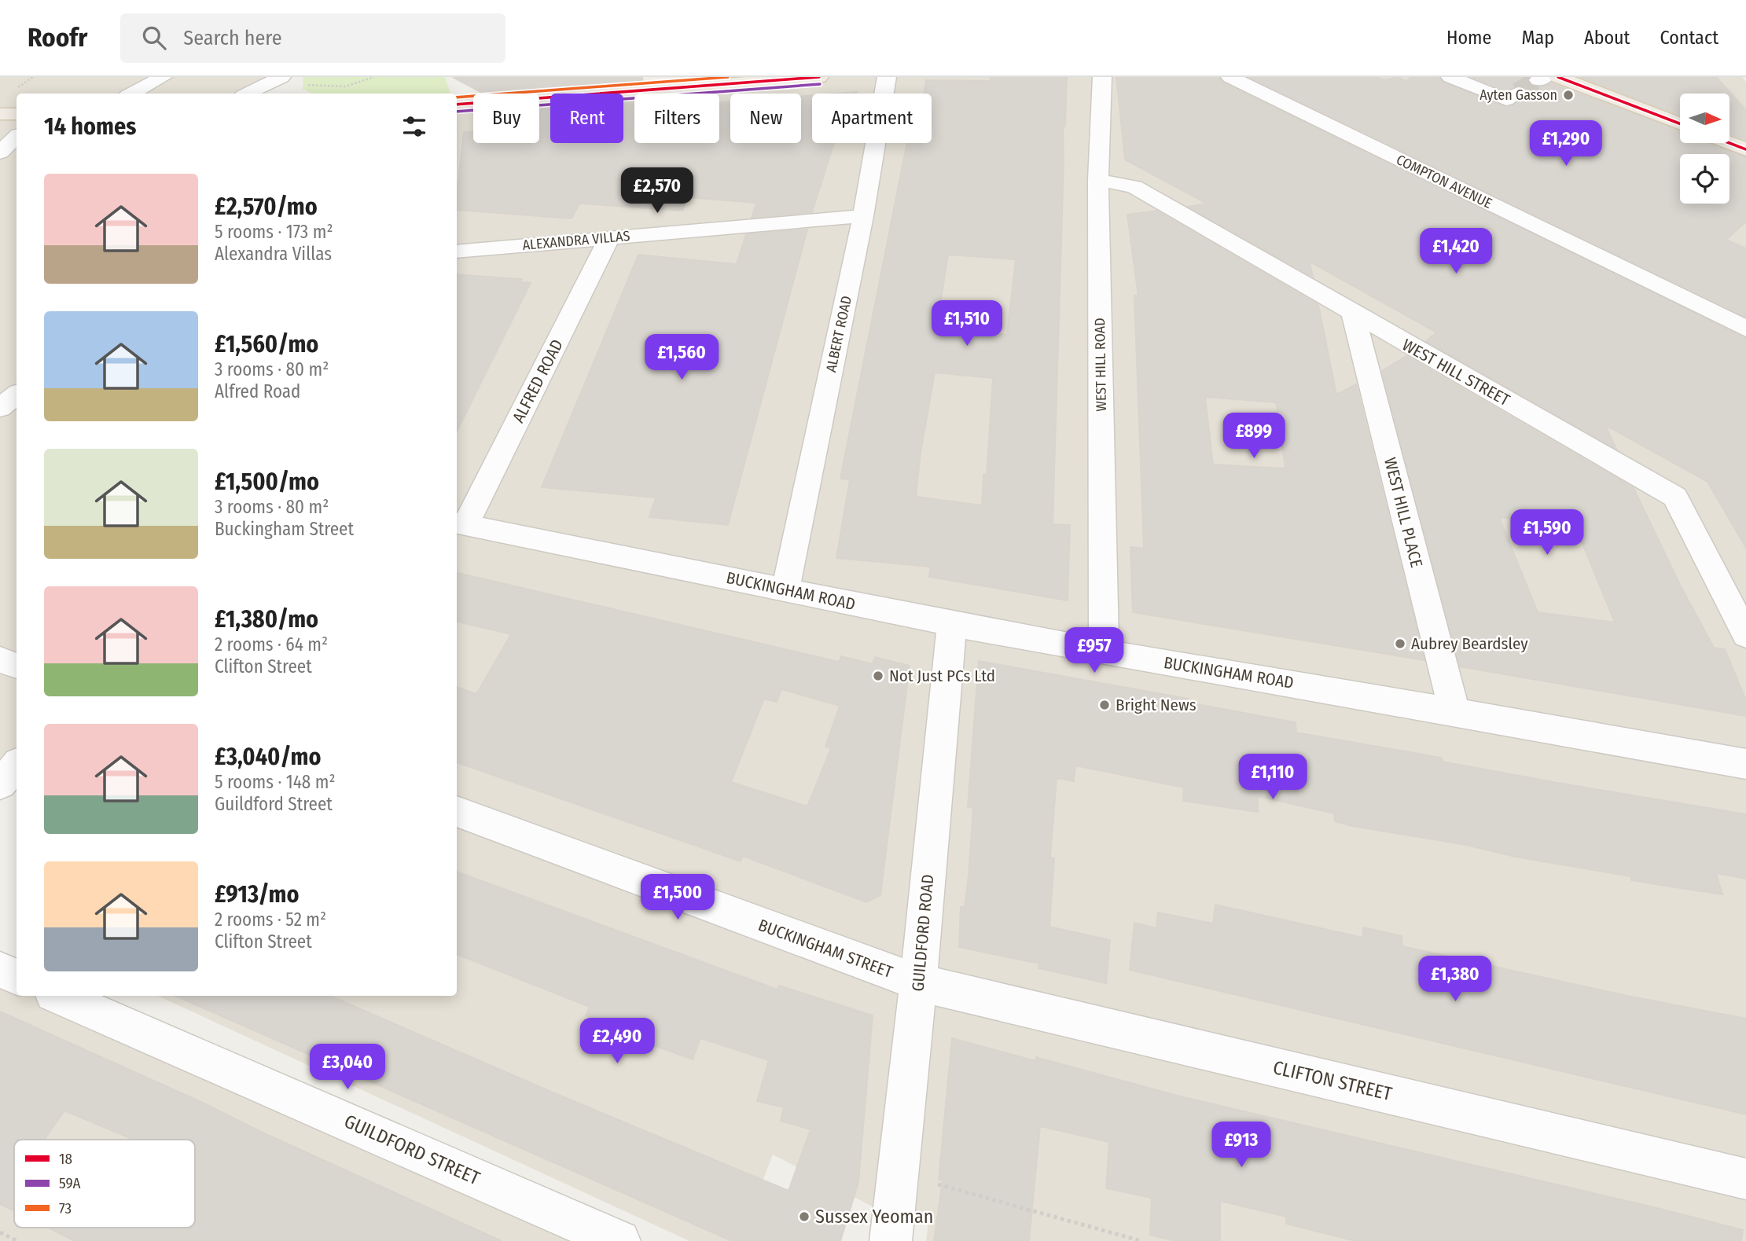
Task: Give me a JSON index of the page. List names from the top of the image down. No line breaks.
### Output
{"streets":{"street":["COMPTON AVENUE","ALEXANDRA VILLAS","ALBERT ROAD","WEST HILL ROAD","WEST HILL STREET","ALFRED ROAD","WEST HILL PLACE","BUCKINGHAM ROAD","GUILDFORD ROAD","BUCKINGHAM STREET","CLIFTON STREET","GUILDFORD STREET"]},"crossings":[["ALEXANDRA VILLAS","ALBERT ROAD"],["ALEXANDRA VILLAS","ALFRED ROAD"],["ALBERT ROAD","BUCKINGHAM ROAD"],["WEST HILL ROAD","WEST HILL STREET"],["WEST HILL ROAD","BUCKINGHAM ROAD"],["WEST HILL STREET","WEST HILL PLACE"],["ALFRED ROAD","BUCKINGHAM ROAD"],["WEST HILL PLACE","BUCKINGHAM ROAD"],["BUCKINGHAM ROAD","GUILDFORD ROAD"],["GUILDFORD ROAD","BUCKINGHAM STREET"],["GUILDFORD ROAD","CLIFTON STREET"],["BUCKINGHAM STREET","CLIFTON STREET"]],"places":["Ayten Gasson","Aubrey Beardsley","Not Just PCs Ltd","Bright News","Sussex Yeoman"],"lines":["transit line 18","transit line 73","transit line 59A"],"legend":["18","59A","73"],"north":"right","page":{"header":"Roofr","search":"Search here","nav":["Home","Map","About","Contact"],"chip":["Buy","Rent","Filters","New","Apartment"],"heading":"14 homes","price":["£1,290","£2,570","£1,420","£1,510","£1,560","£899","£1,590","£957","£1,110","£1,500","£1,380","£2,490","£3,040","£913"],"list":[{"name":"£2,570/mo","note":"5 rooms · 173 m² · Alexandra Villas"},{"name":"£1,560/mo","note":"3 rooms · 80 m² · Alfred Road"},{"name":"£1,500/mo","note":"3 rooms · 80 m² · Buckingham Street"},{"name":"£1,380/mo","note":"2 rooms · 64 m² · Clifton Street"},{"name":"£3,040/mo","note":"5 rooms · 148 m² · Guildford Street"},{"name":"£913/mo","note":"2 rooms · 52 m² · Clifton Street"}]}}
